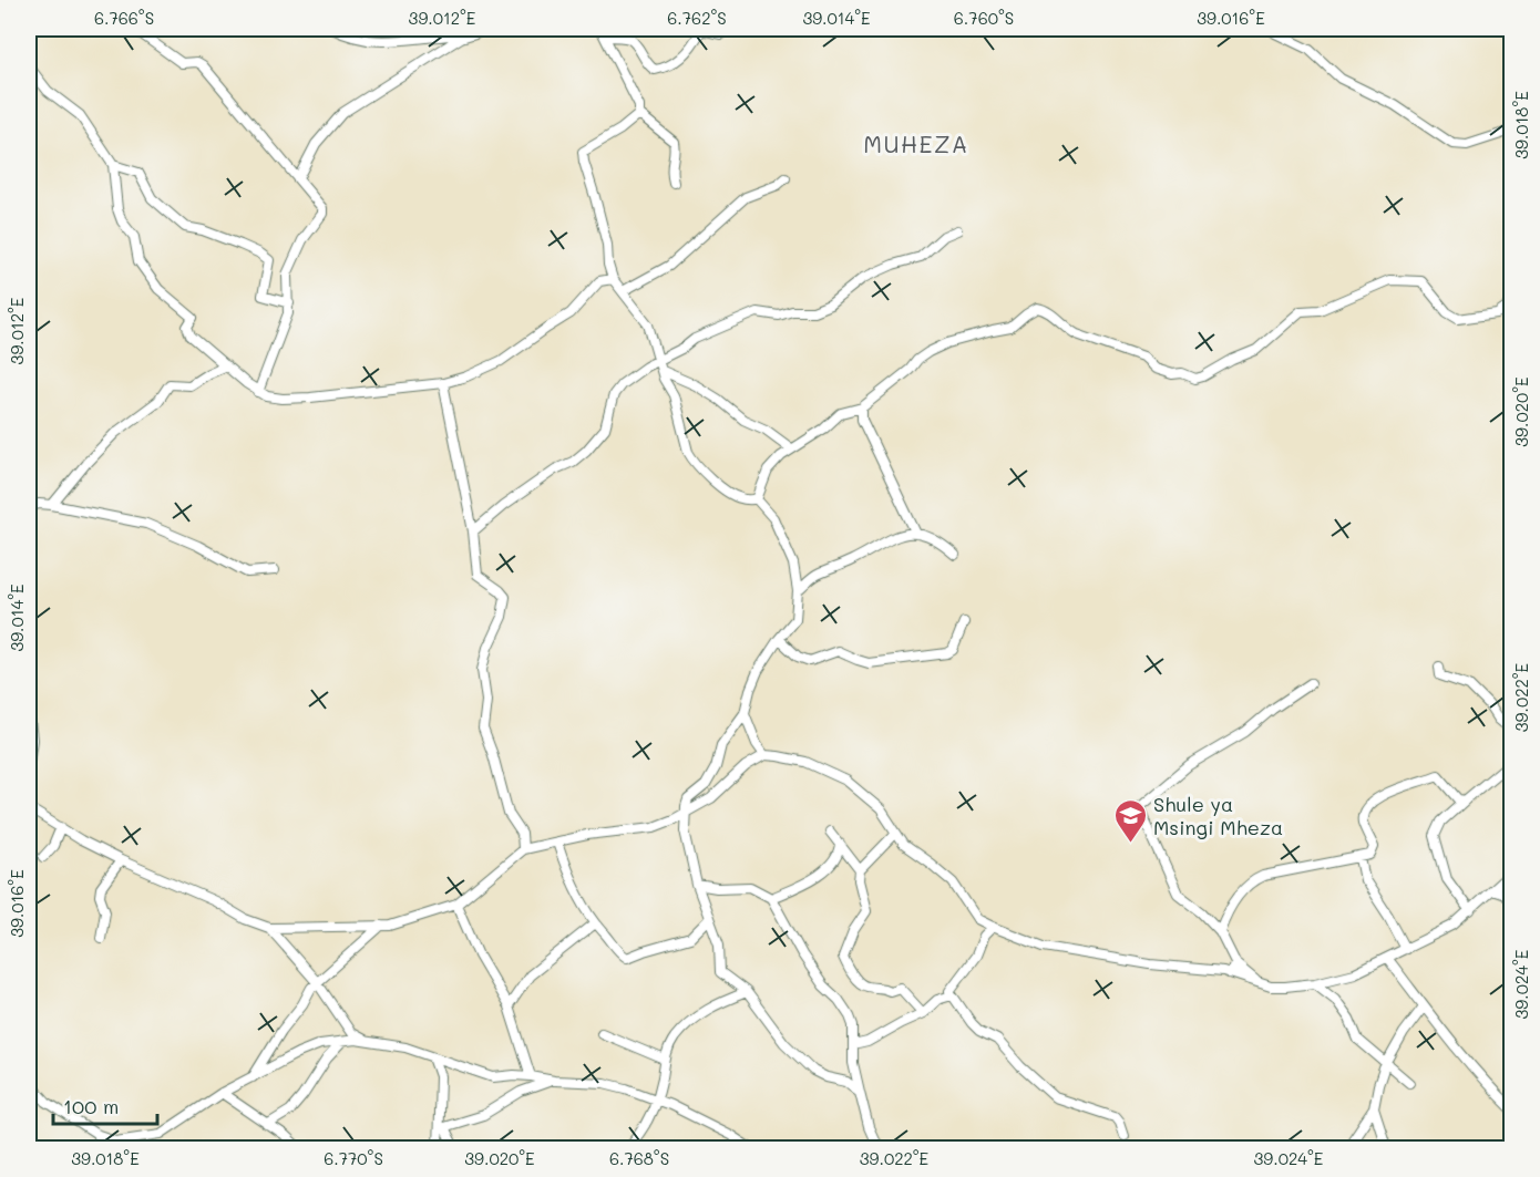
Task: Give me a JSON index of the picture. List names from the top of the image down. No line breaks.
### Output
{"districts":["MUHEZA"],"places":{"school or university":["Shule ya Msingi Mheza"]},"scale_bar":"100 m","coordinates":["6.766°S","39.012°E","6.762°S","39.014°E","6.760°S","39.016°E","39.018°E","39.020°E","39.022°E","39.024°E","6.770°S","6.768°S"]}
